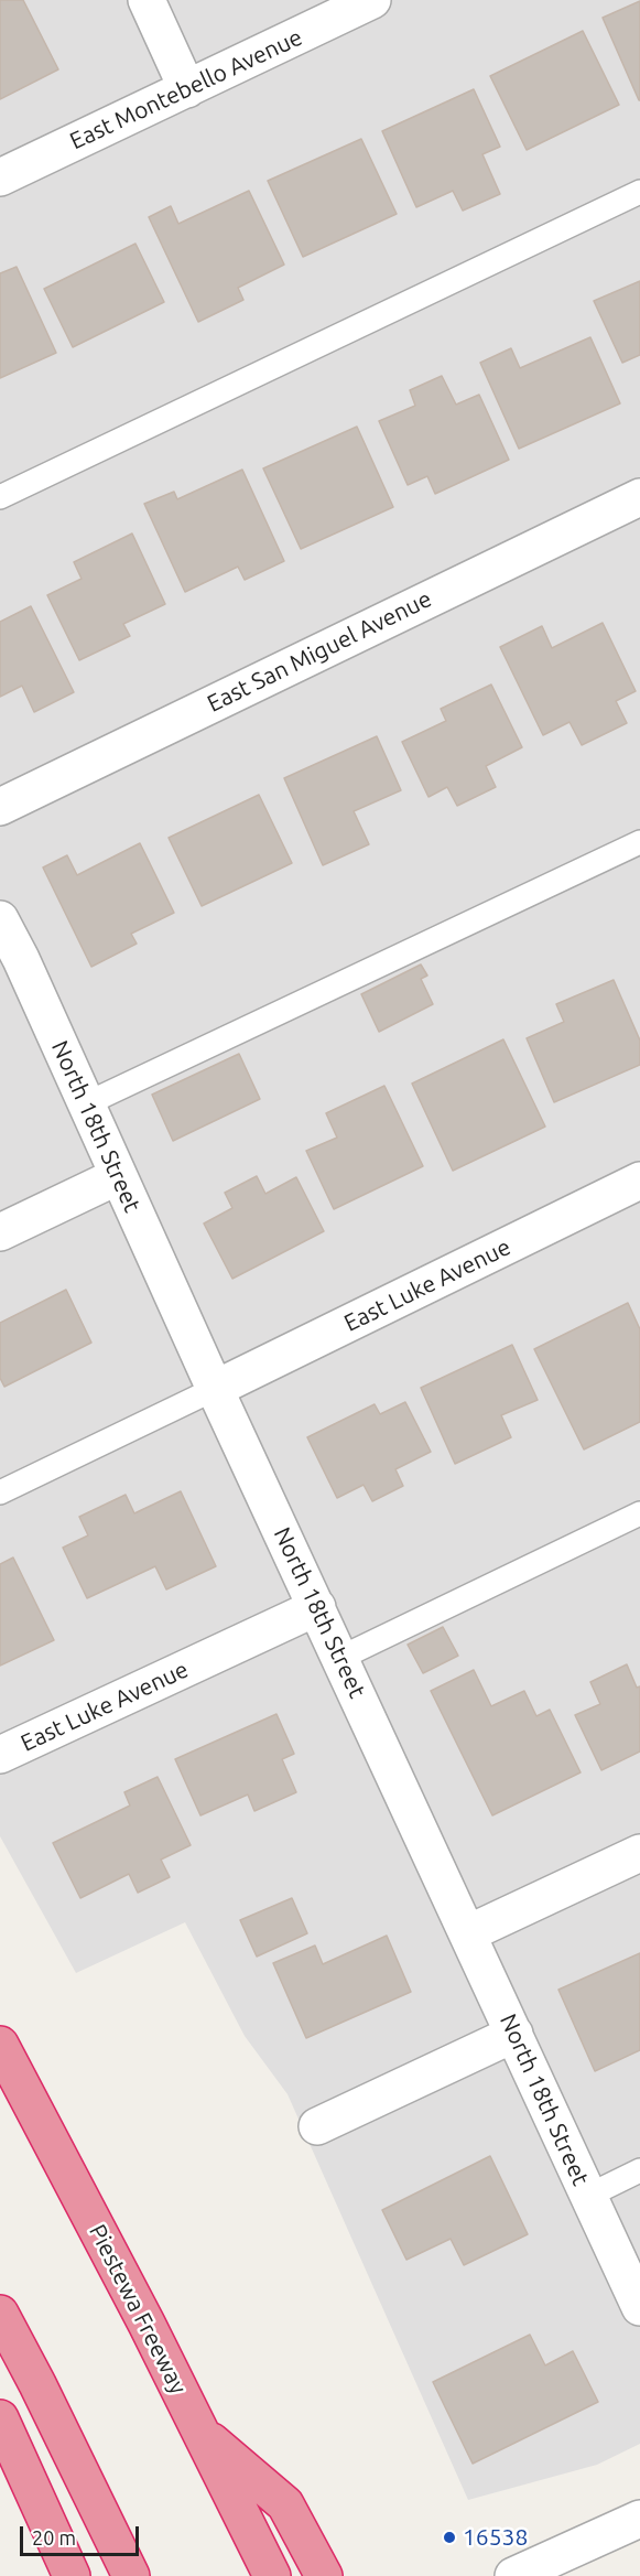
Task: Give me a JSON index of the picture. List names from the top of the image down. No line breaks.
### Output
{"streets":{"highway":["Piestewa Freeway"],"street":["East Montebello Avenue","East San Miguel Avenue","North 18th Street","East Luke Avenue"]},"crossings":[["North 18th Street","East Luke Avenue"]],"places":["16538"],"scale_bar":"20 m"}
